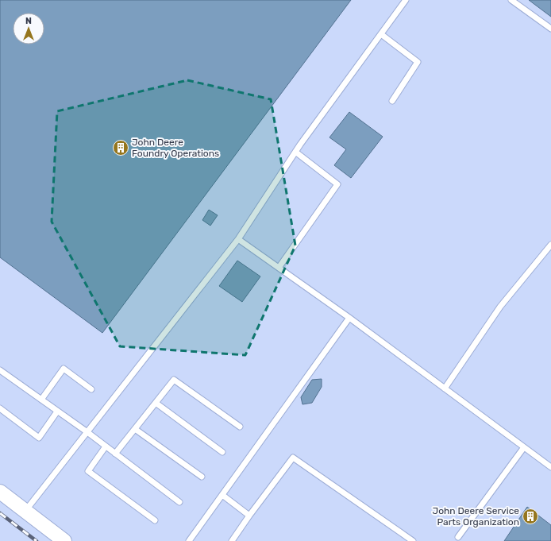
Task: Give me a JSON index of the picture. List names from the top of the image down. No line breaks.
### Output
{"places":{"building":["John Deere Foundry Operations","John Deere Service Parts Organization"]},"north":"top"}
